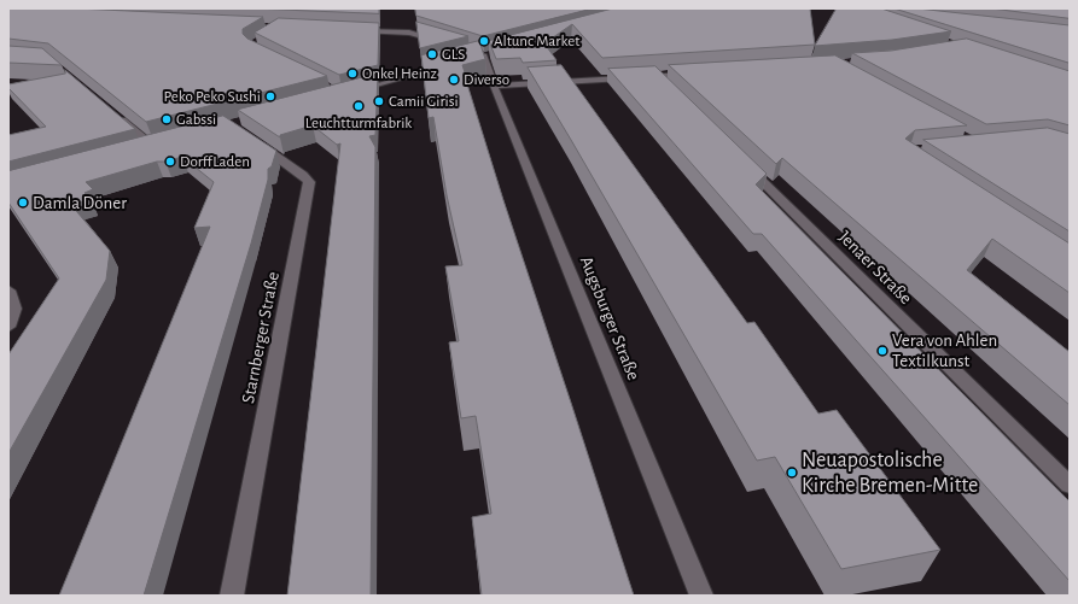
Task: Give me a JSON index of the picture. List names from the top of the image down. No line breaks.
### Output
{"streets":{"street":["Jenaer Straße","Augsburger Straße","Starnberger Straße"]},"places":["Altunc Market","GLS","Onkel Heinz","Diverso","Peko Peko Sushi","Camii Girisi","Leuchtturmfabrik","Gabssi","DorffLaden","Damla Döner","Vera von Ahlen Textilkunst","Neuapostolische Kirche Bremen-Mitte"]}
